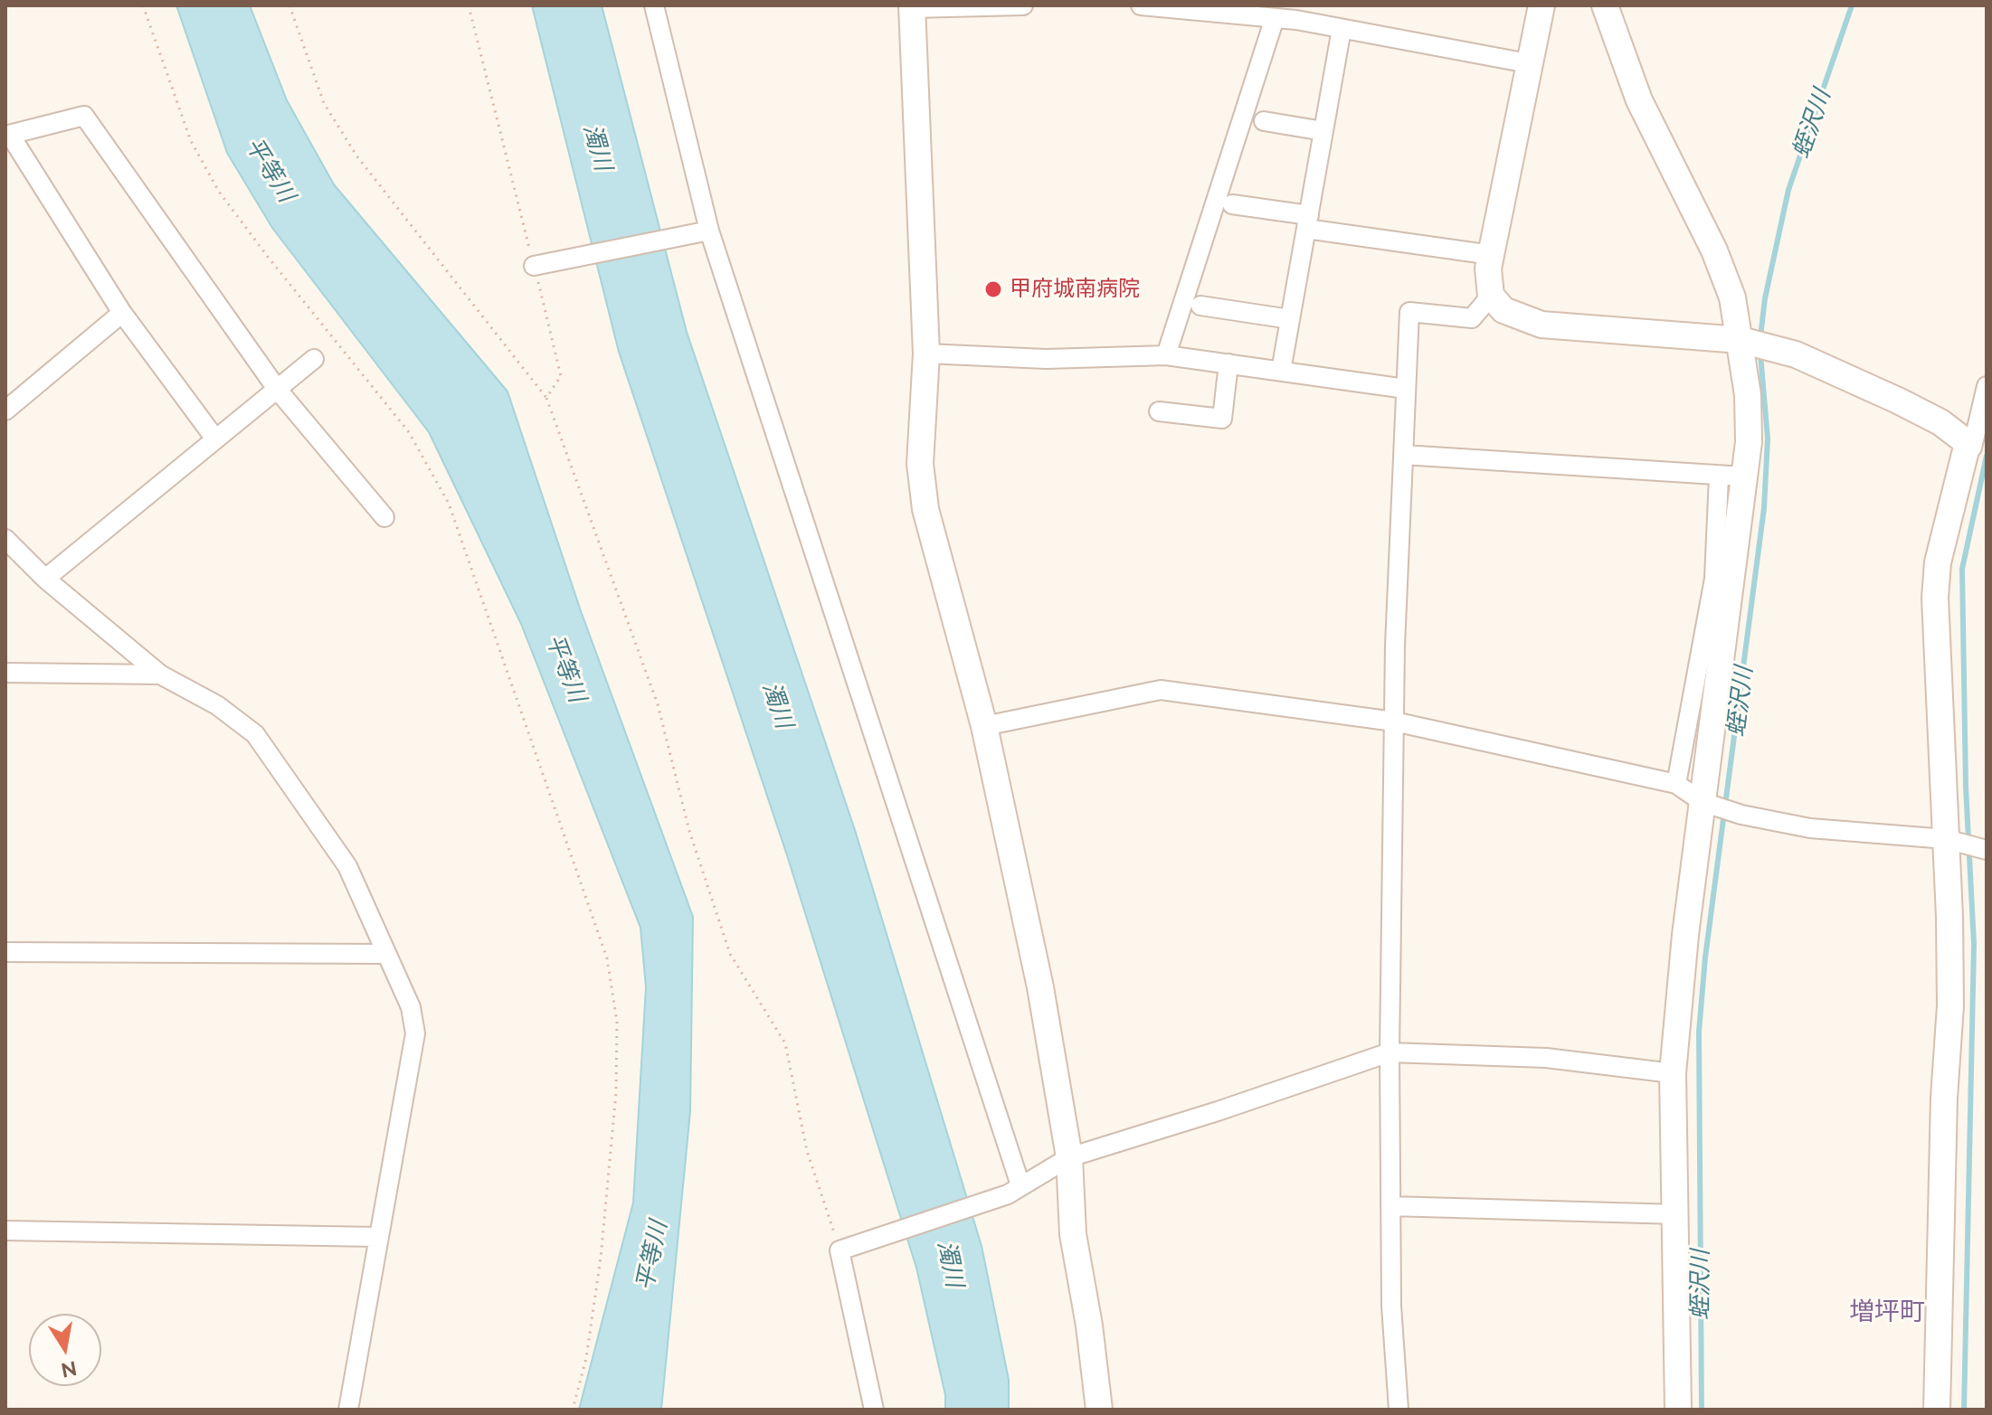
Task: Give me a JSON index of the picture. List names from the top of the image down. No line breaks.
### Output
{"districts":["増坪町"],"water":["蛭沢川","濁川","平等川"],"places":["甲府城南病院"],"north":"bottom"}
